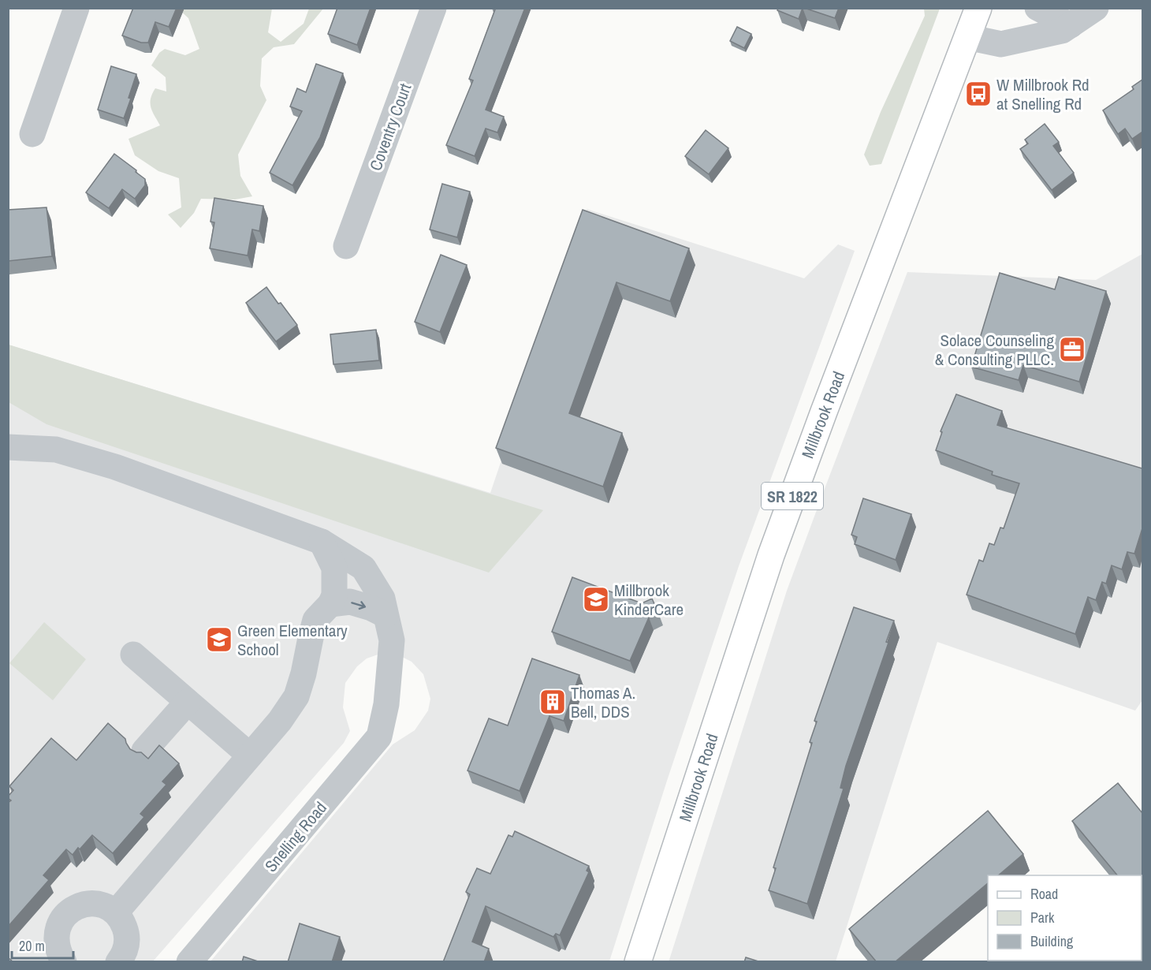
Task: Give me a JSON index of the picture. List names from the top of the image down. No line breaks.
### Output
{"streets":{"main road":["Millbrook Road","SR 1822"],"street":["Coventry Court","Snelling Road"]},"places":{"bus stop":["W Millbrook Rd at Snelling Rd"],"office":["Solace Counseling & Consulting PLLC."],"school or university":["Millbrook KinderCare","Green Elementary School"],"building":["Thomas A. Bell, DDS"]},"legend":["Road","Park","Building"],"scale_bar":"20 m"}
